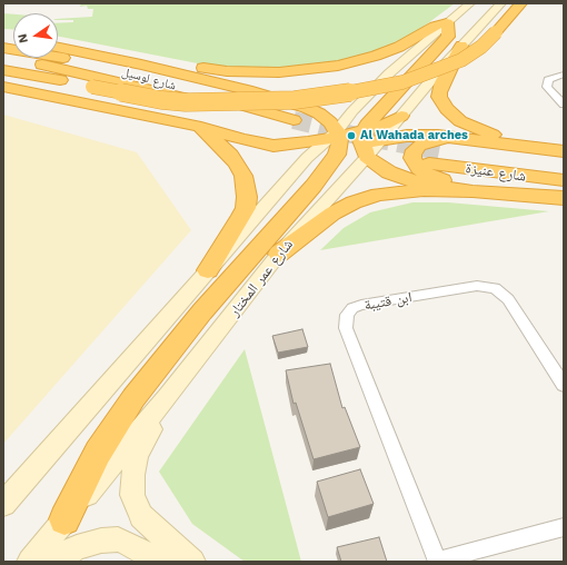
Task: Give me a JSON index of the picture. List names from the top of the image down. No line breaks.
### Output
{"streets":{"highway":["شارع لوسيل","شارع عنيزة"],"main road":["شارع عمر المختار"],"street":["ابن قتيبة"]},"places":["Al Wahada arches"],"north":"left"}
